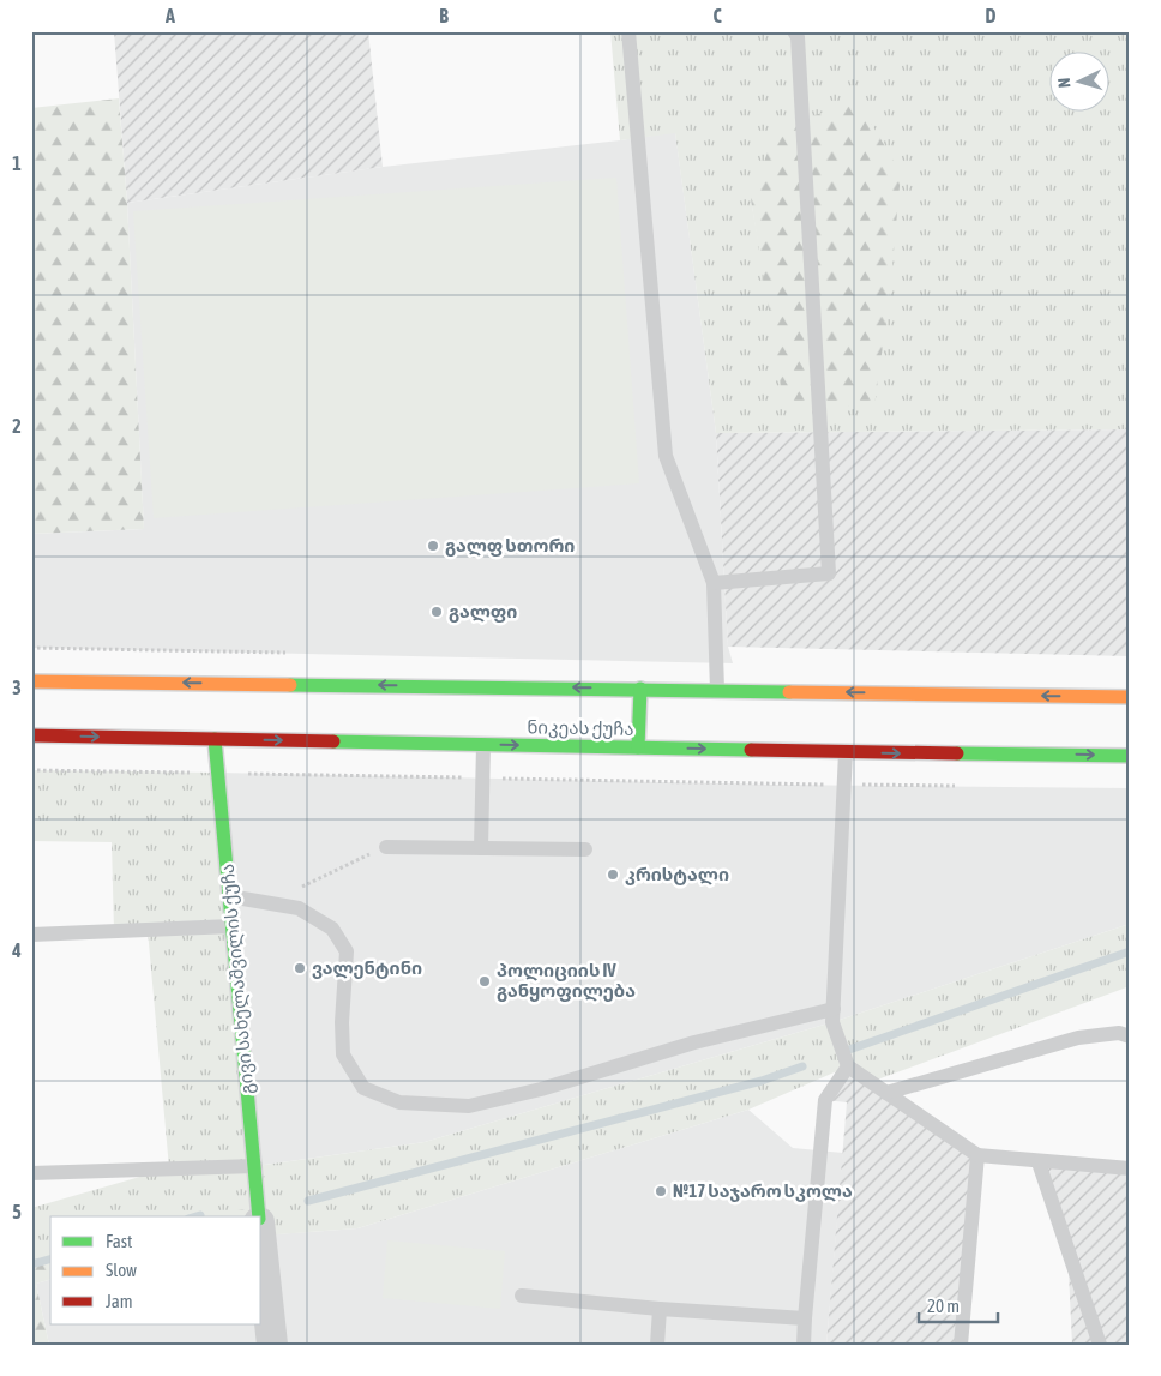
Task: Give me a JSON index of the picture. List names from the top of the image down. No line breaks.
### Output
{"streets":{"main road":["ნიკეას ქუჩა","გივი სახელაშვილის ქუჩა"]},"crossings":[["ნიკეას ქუჩა","გივი სახელაშვილის ქუჩა"]],"places":["გალფ სთორი","გალფი","კრისტალი","ვალენტინი","პოლიციის IV განყოფილება","№17 საჯარო სკოლა"],"legend":["Fast","Slow","Jam"],"scale_bar":"20 m","north":"left","grid":{"columns":["A","B","C","D"],"rows":["1","2","3","4","5"]}}
